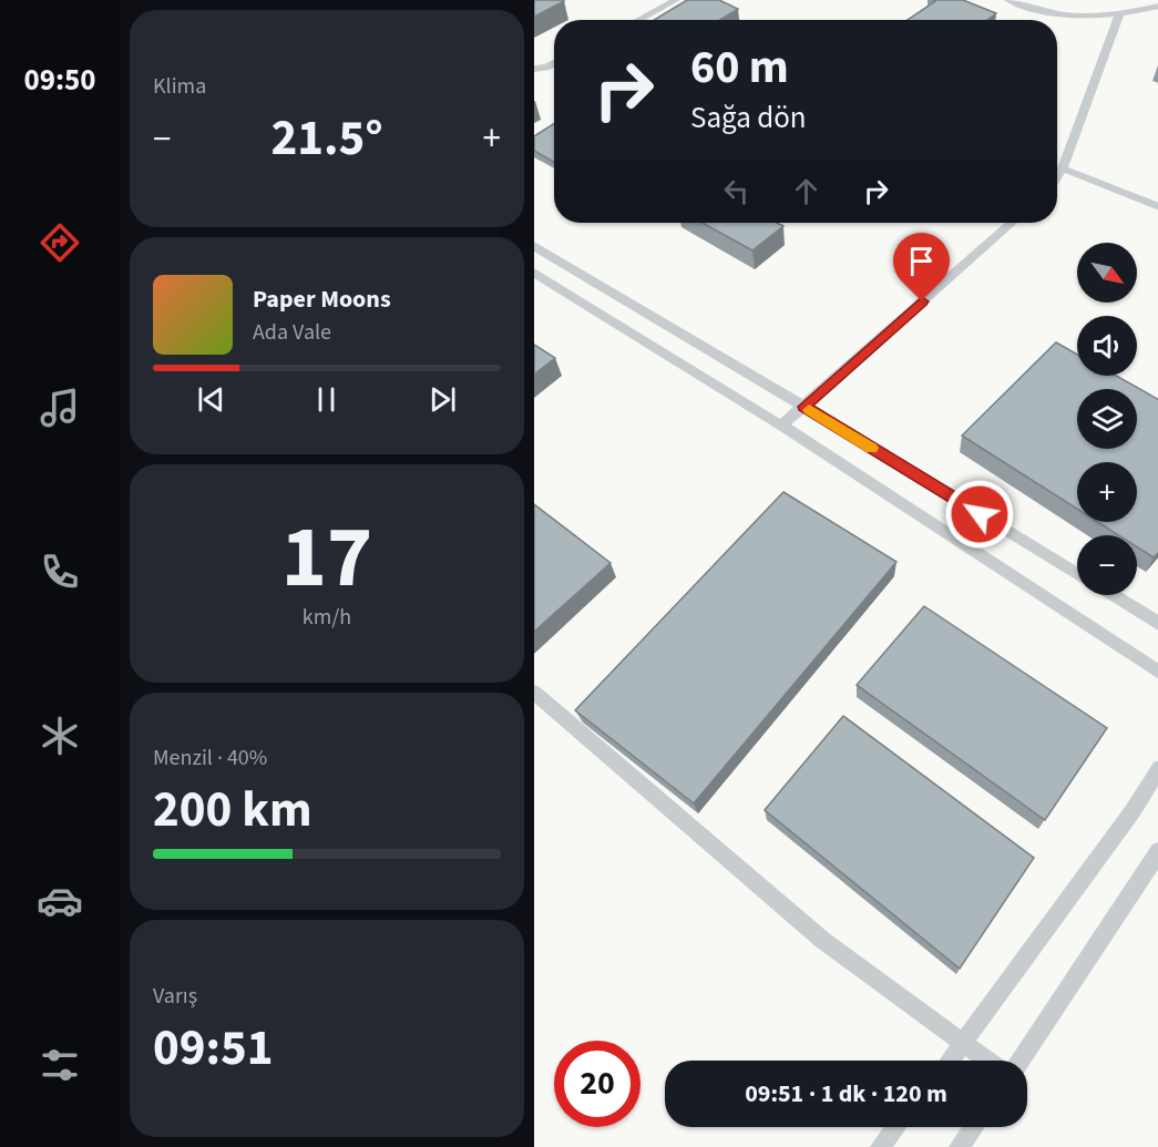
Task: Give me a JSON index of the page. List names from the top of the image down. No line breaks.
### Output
{"north":"bottom right","page":{"tabs":"09:50","tile":["Klima",["17","km/h"],["Menzil · 40%","200 km"],["Varış","09:51"]],"turn":["60 m","Sağa dön"],"heat":["−","21.5°","+"],"map_buttons":["+","−"],"song":["Paper Moons","Ada Vale"],"limit":"20","trip":"09:51 · 1 dk · 120 m"}}
